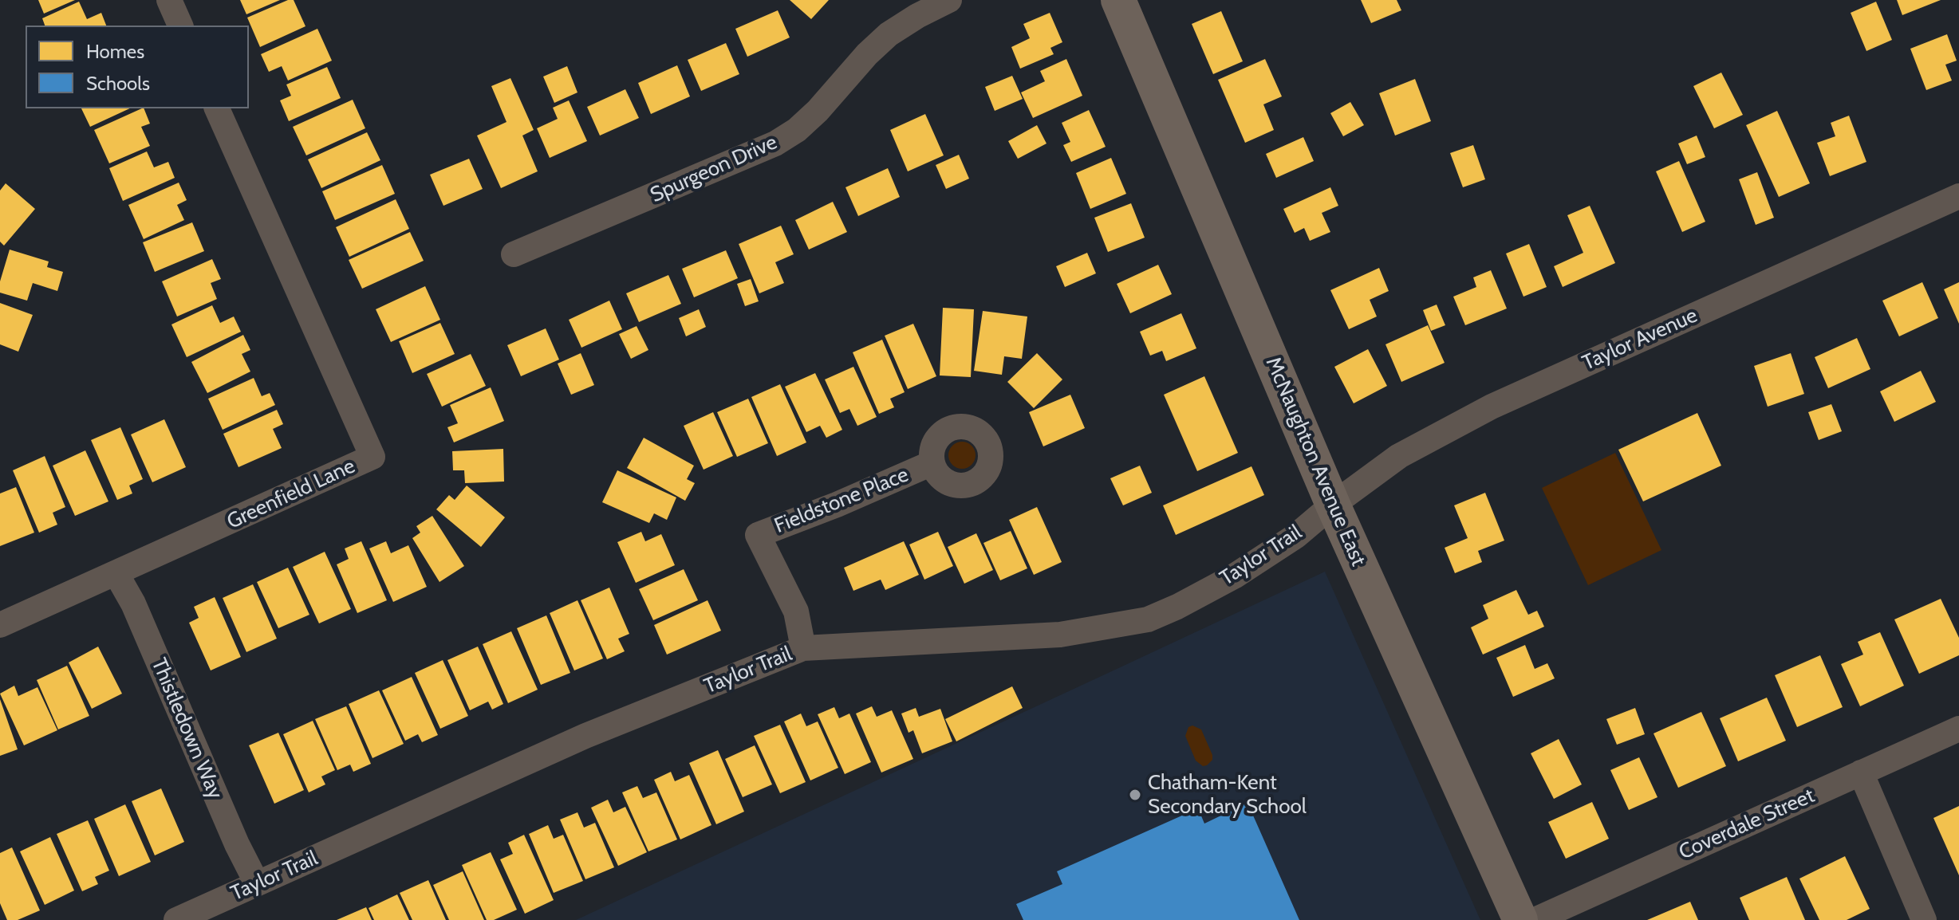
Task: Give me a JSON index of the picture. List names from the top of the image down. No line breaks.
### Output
{"streets":{"main road":["McNaughton Avenue East"],"street":["Spurgeon Drive","Taylor Avenue","Greenfield Lane","Fieldstone Place","Taylor Trail","Thistledown Way","Coverdale Street"]},"crossings":[["Taylor Avenue","McNaughton Avenue East"],["Taylor Avenue","Taylor Trail"],["McNaughton Avenue East","Taylor Trail"],["Greenfield Lane","Thistledown Way"],["Fieldstone Place","Taylor Trail"],["Taylor Trail","Thistledown Way"]],"places":["Chatham-Kent Secondary School"],"legend":["Homes","Schools"]}
